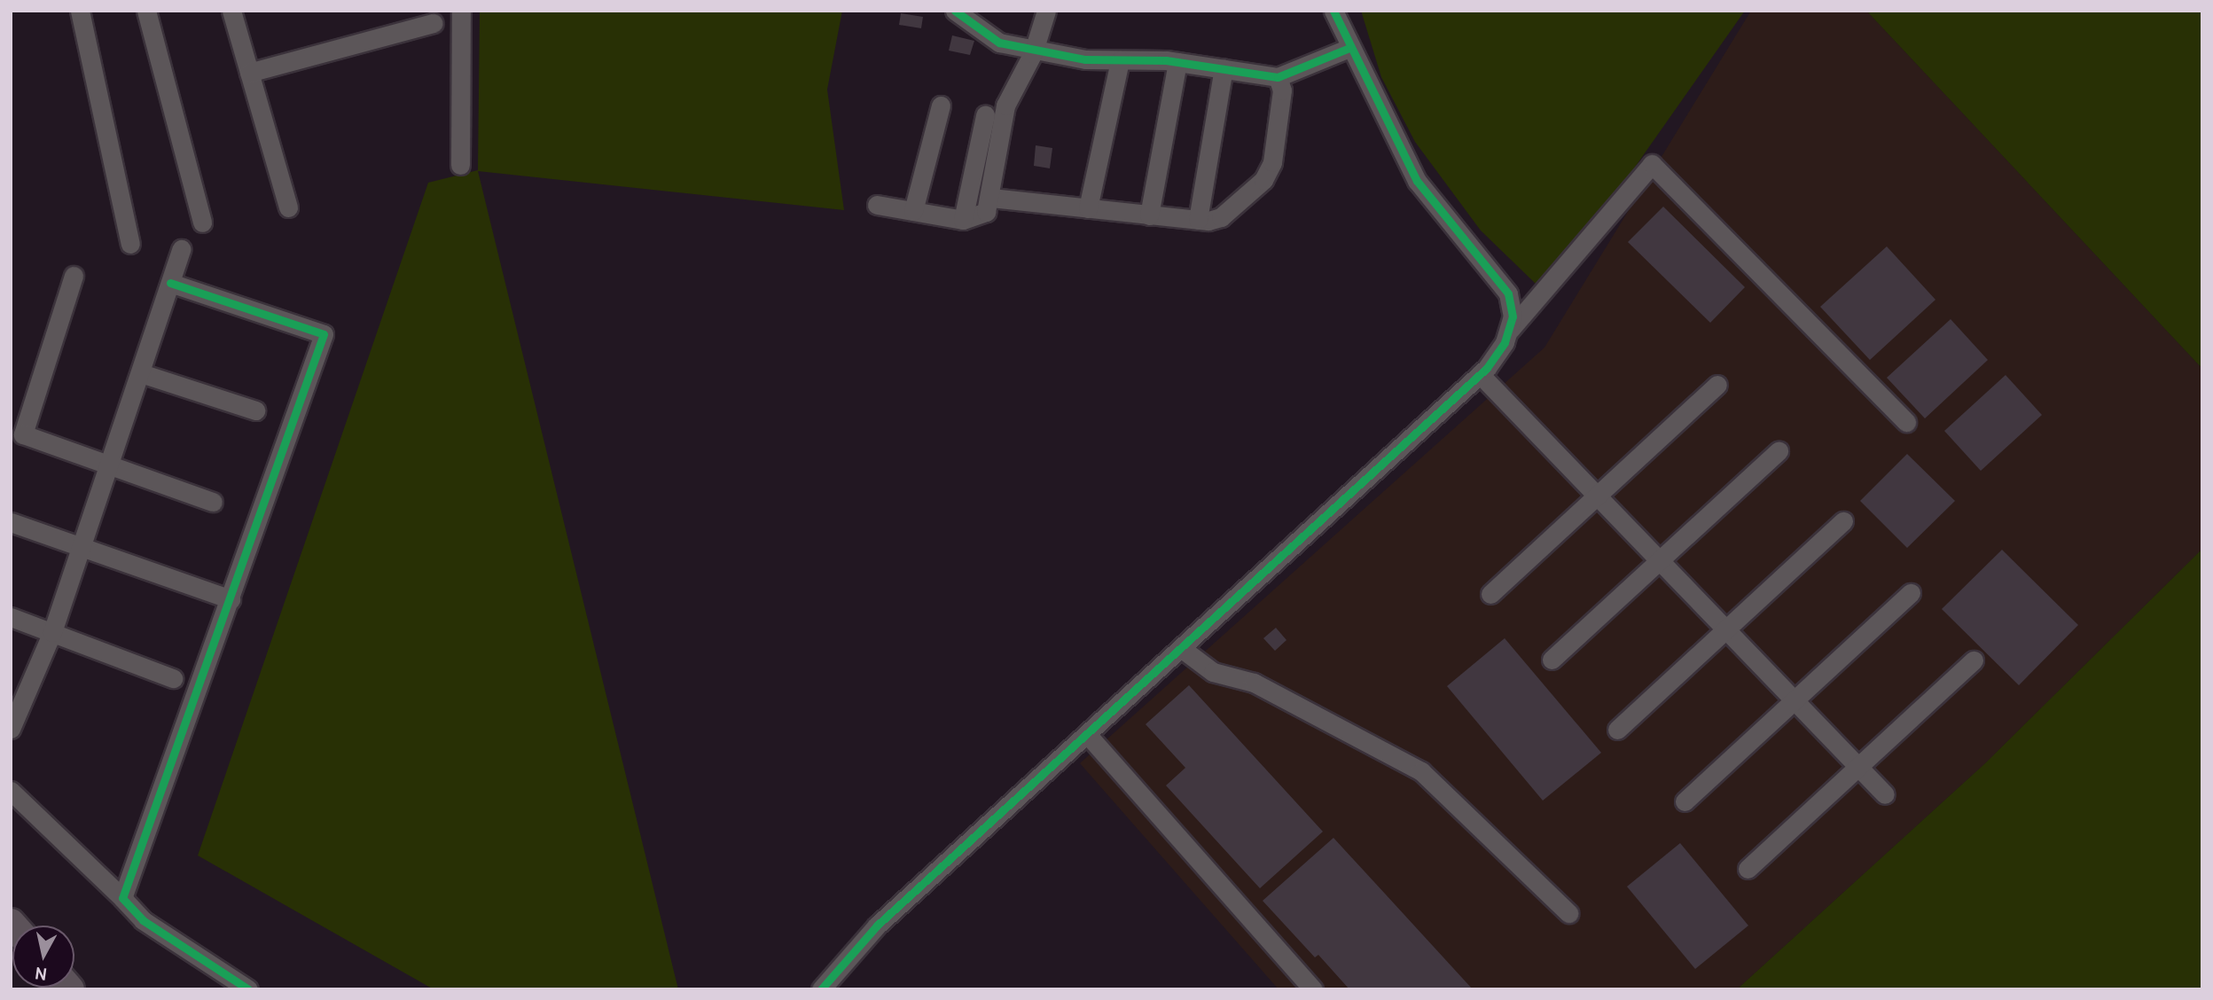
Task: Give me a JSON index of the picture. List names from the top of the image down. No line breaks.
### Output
{"north":"bottom"}
